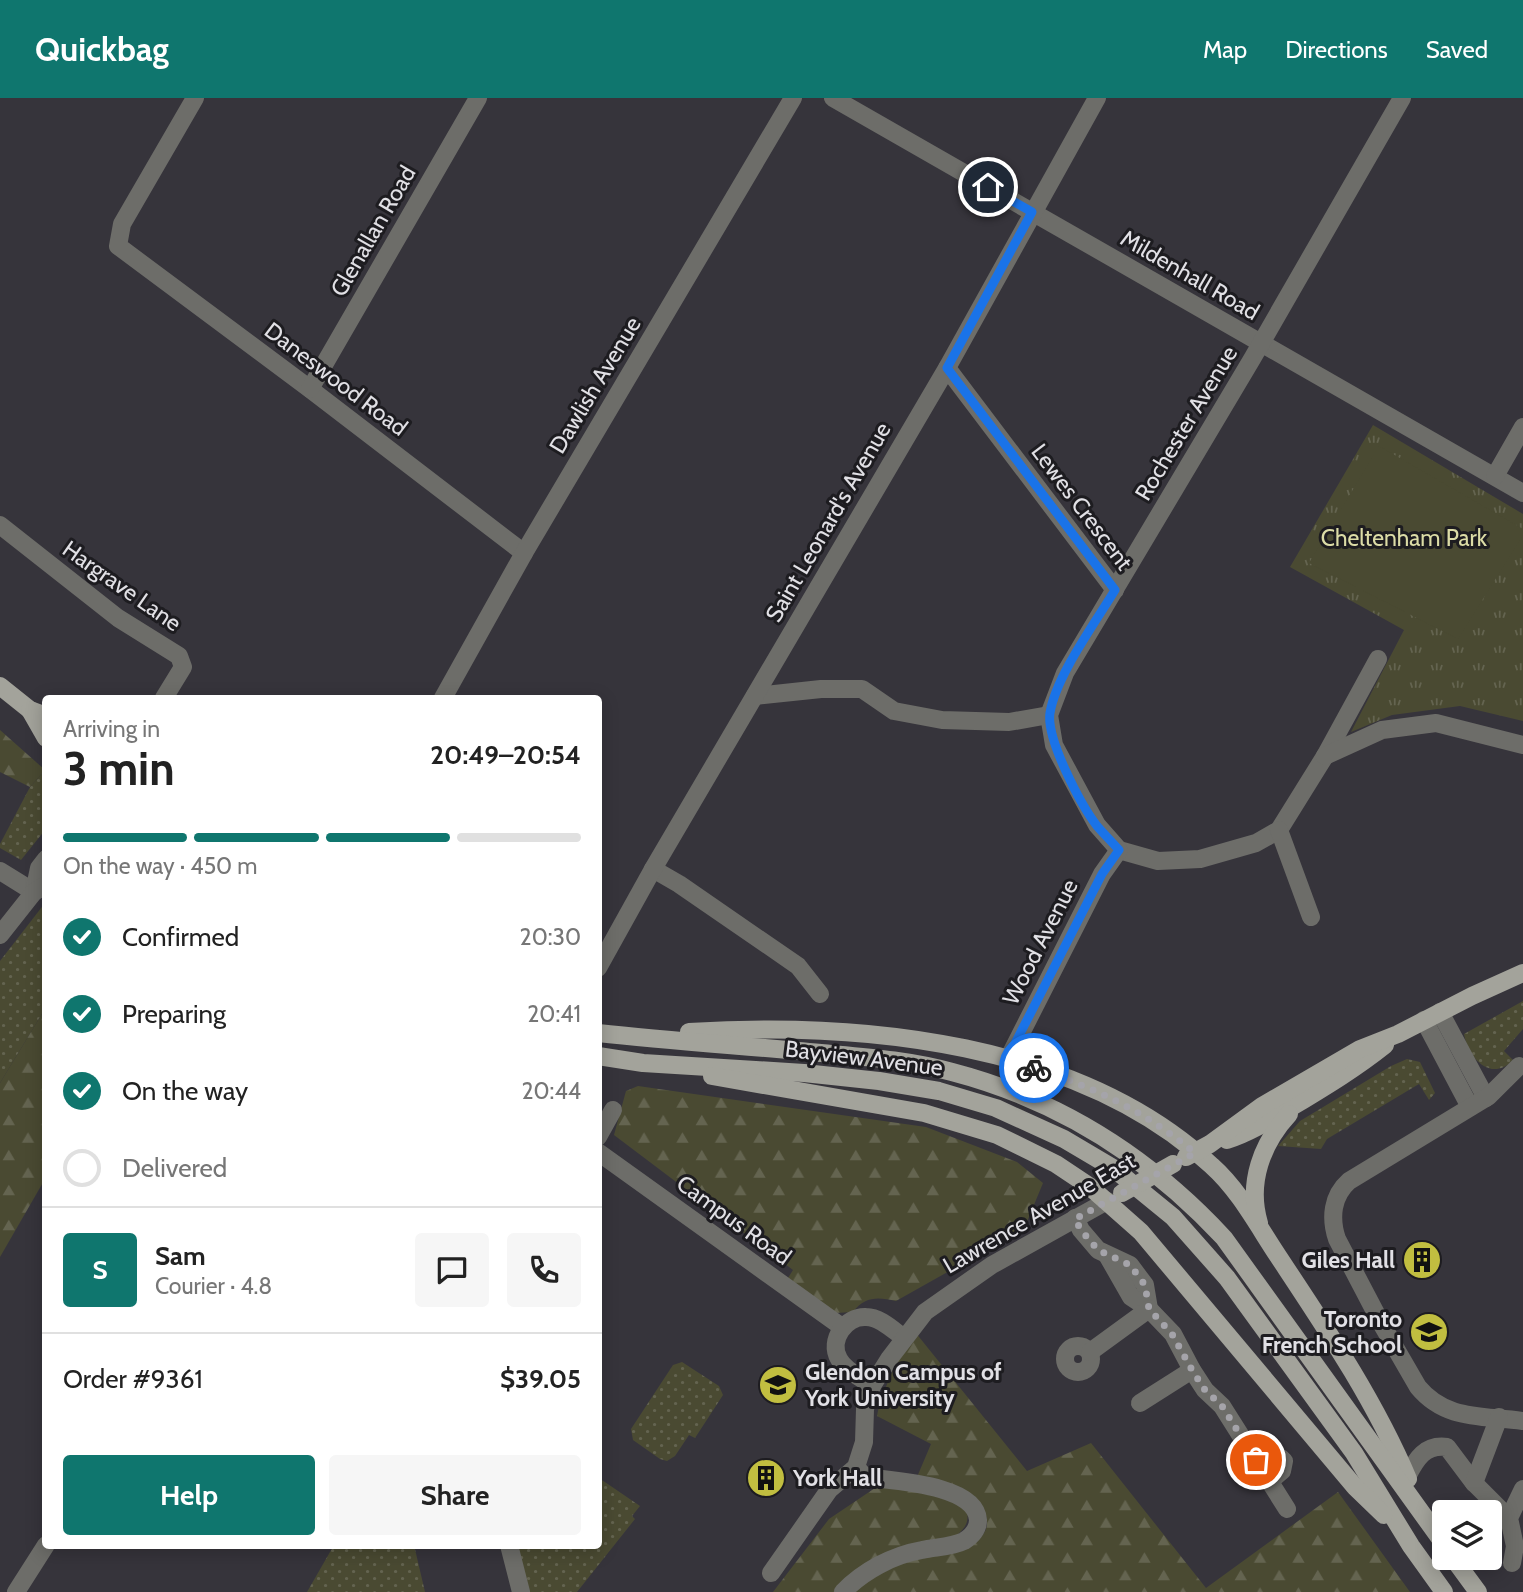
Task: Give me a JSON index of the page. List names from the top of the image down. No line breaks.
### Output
{"streets":{"main road":["Bayview Avenue","Lawrence Avenue East"],"street":["Glenallan Road","Mildenhall Road","Daneswood Road","Dawlish Avenue","Rochester Avenue","Lewes Crescent","Saint Leonard's Avenue","Hargrave Lane","Wood Avenue","Campus Road"]},"crossings":[["Glenallan Road","Daneswood Road"],["Mildenhall Road","Rochester Avenue"],["Mildenhall Road","Saint Leonard's Avenue"],["Daneswood Road","Dawlish Avenue"],["Rochester Avenue","Lewes Crescent"],["Lewes Crescent","Saint Leonard's Avenue"],["Lawrence Avenue East","Campus Road"]],"parks":["Cheltenham Park"],"places":{"building":["Giles Hall","York Hall"],"school or university":["Toronto French School","Glendon Campus of York University"]},"page":{"header":"Quickbag","nav":["Map","Directions","Saved"],"heading":["3 min","Arriving in","20:49–20:54"],"panel":["Sam","Courier · 4.8","Order #9361","$39.05"],"bar":"On the way · 450 m","list":[["Confirmed","20:30"],["Preparing","20:41"],["On the way","20:44"],"Delivered"],"round":"S","buttons":["Help","Share"]}}
